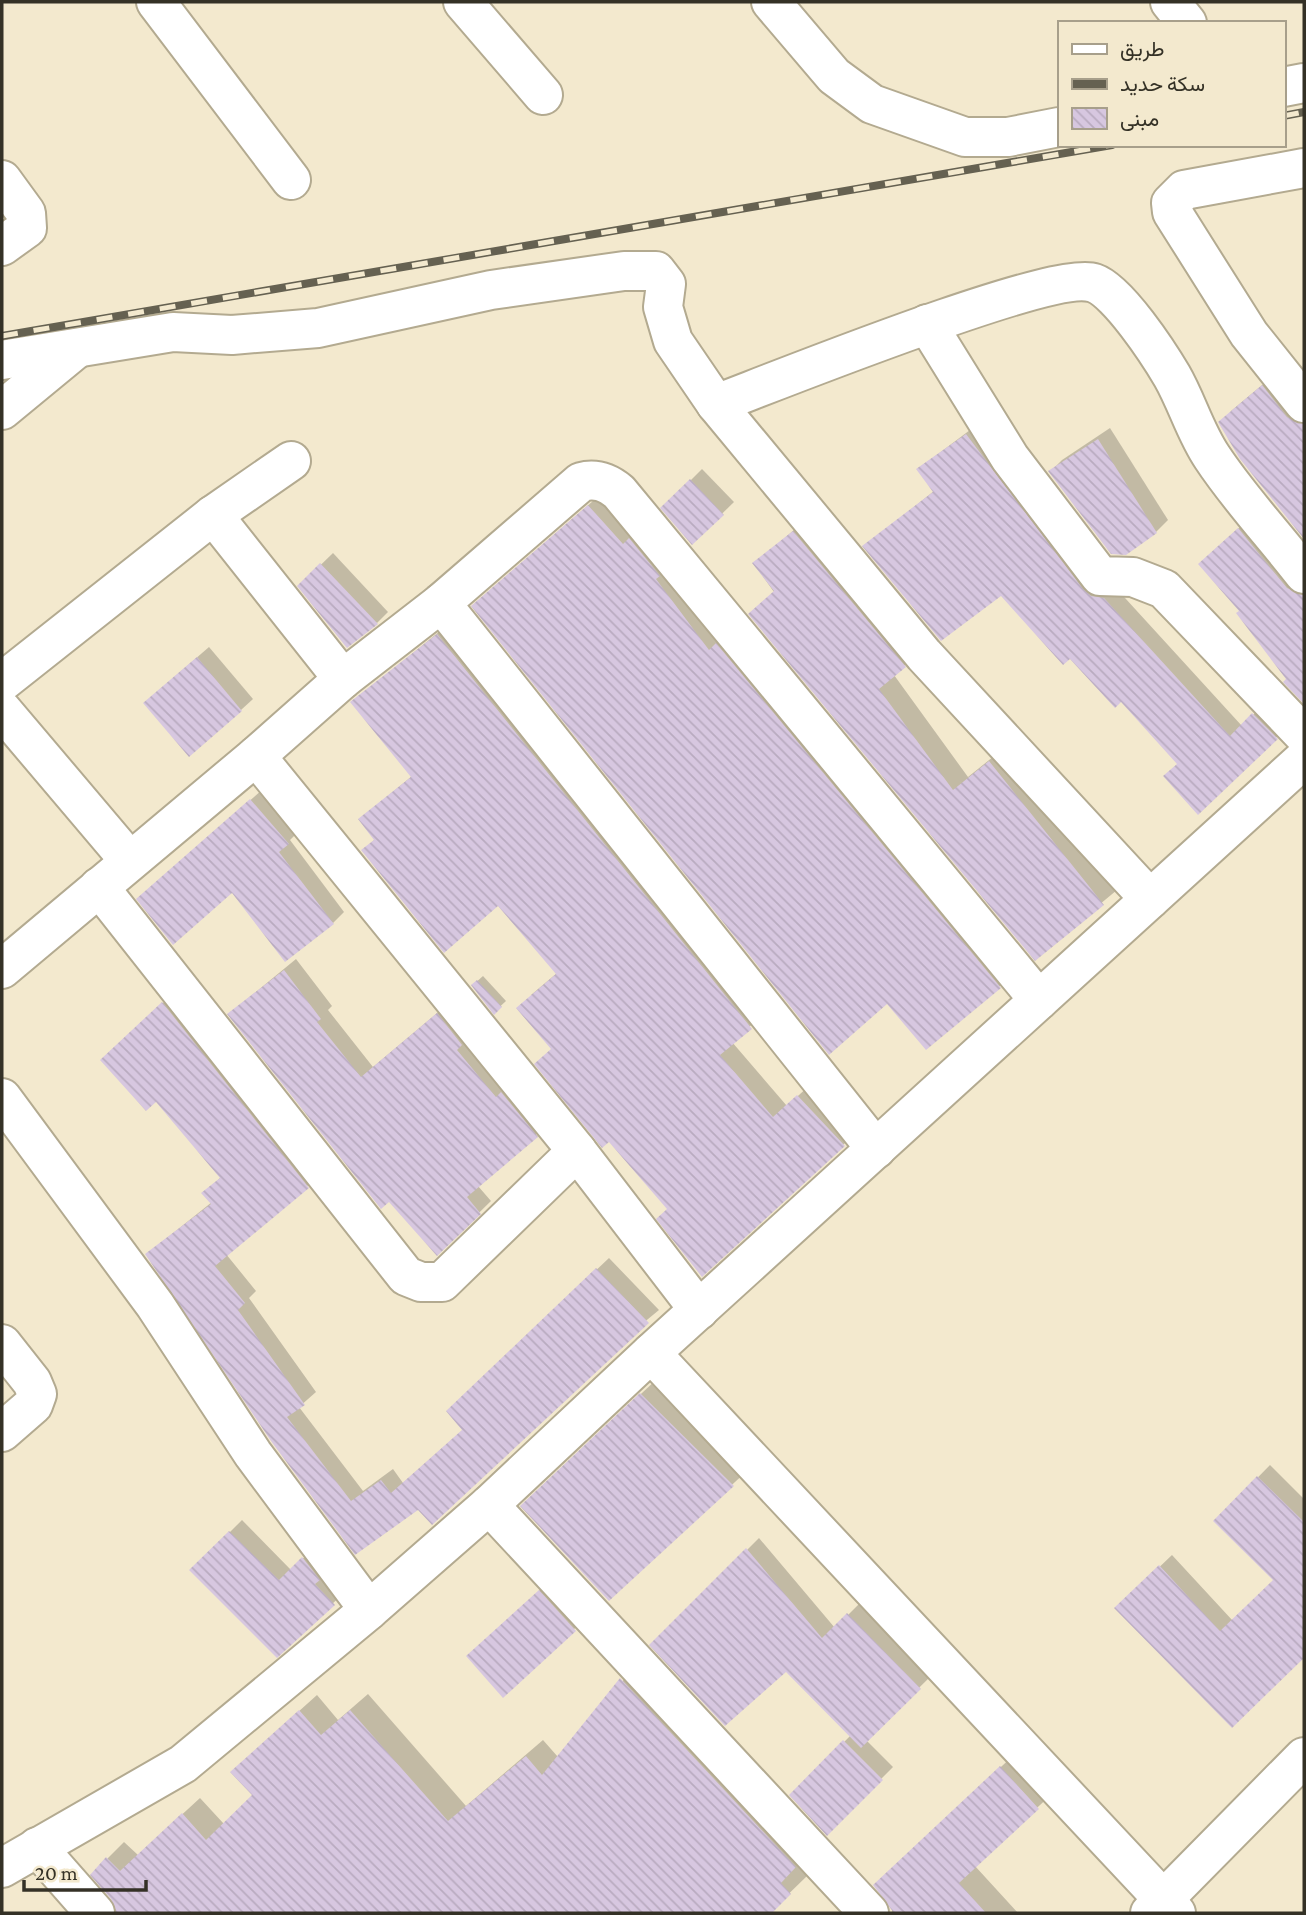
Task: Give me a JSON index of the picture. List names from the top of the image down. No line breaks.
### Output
{"legend":["طريق","سكة حديد","مبنى"],"scale_bar":"20 m"}
